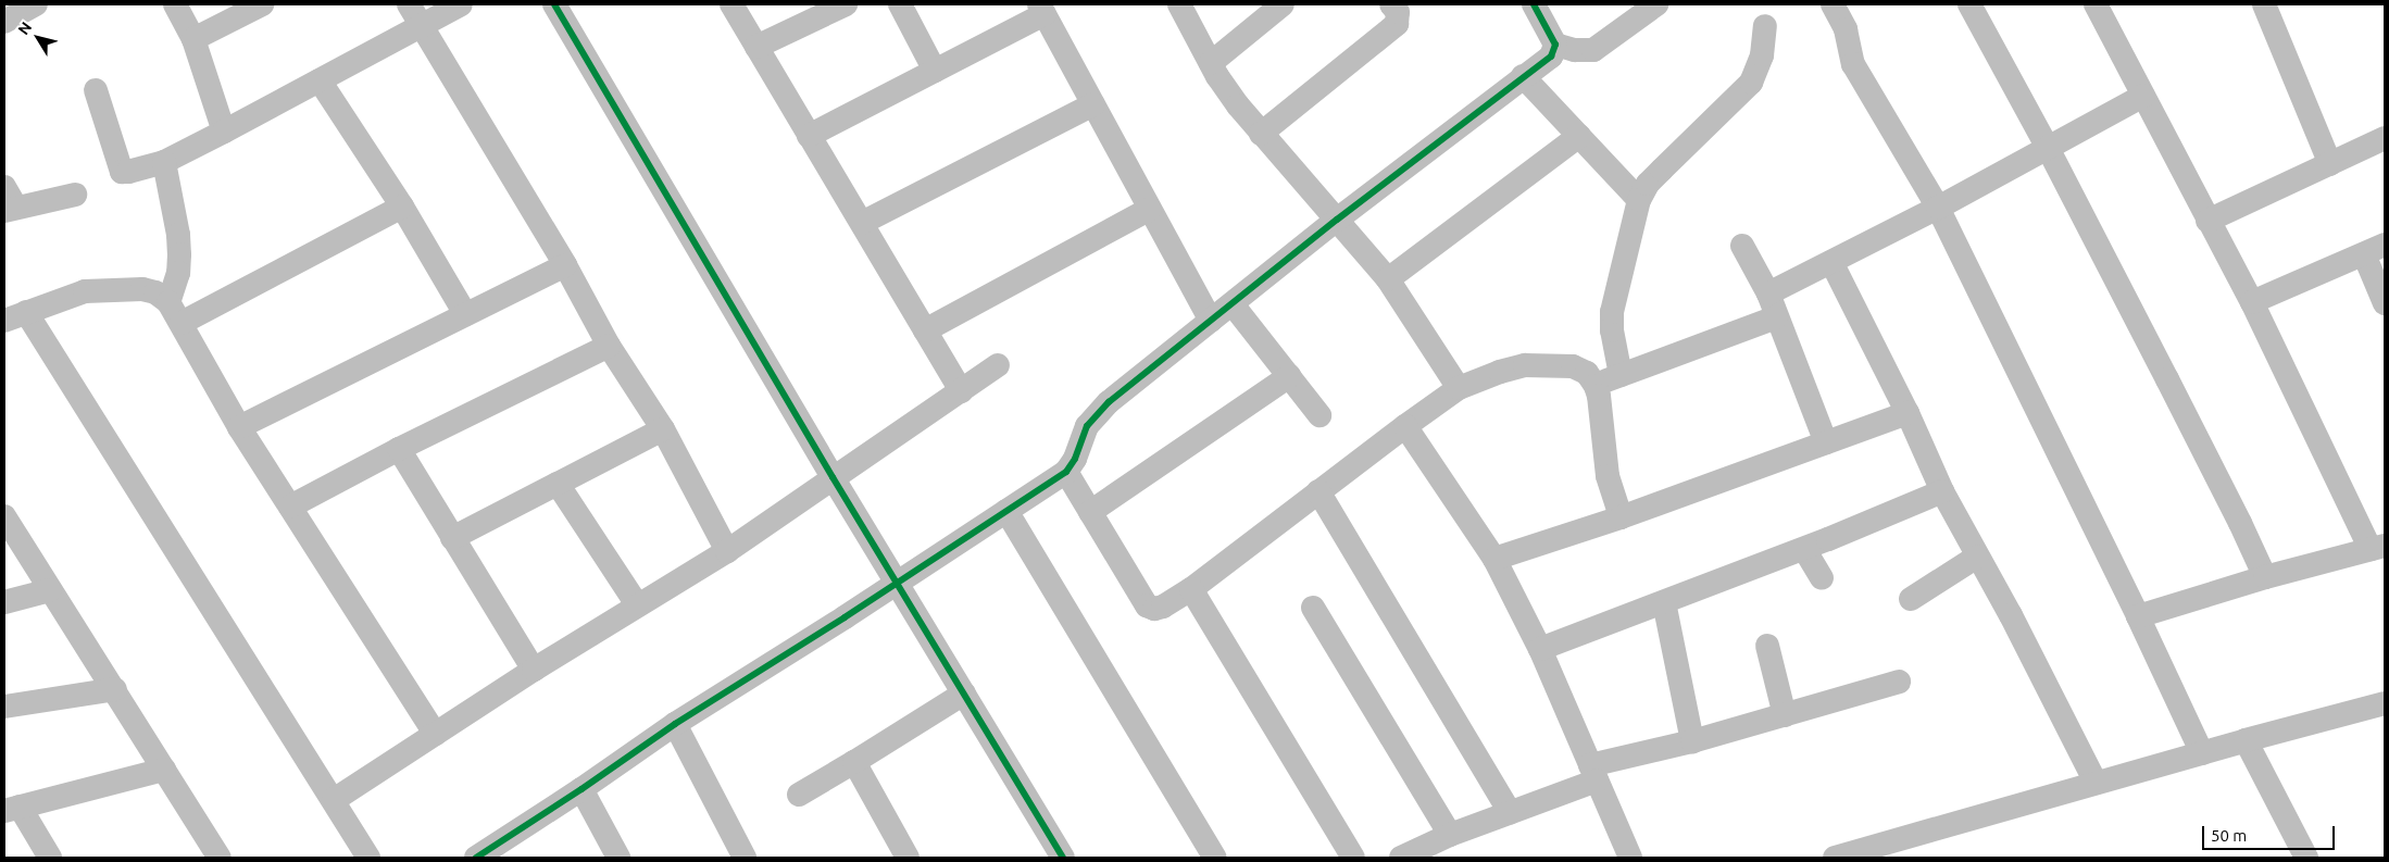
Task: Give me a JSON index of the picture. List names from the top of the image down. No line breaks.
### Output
{"scale_bar":"50 m","north":"top left"}
